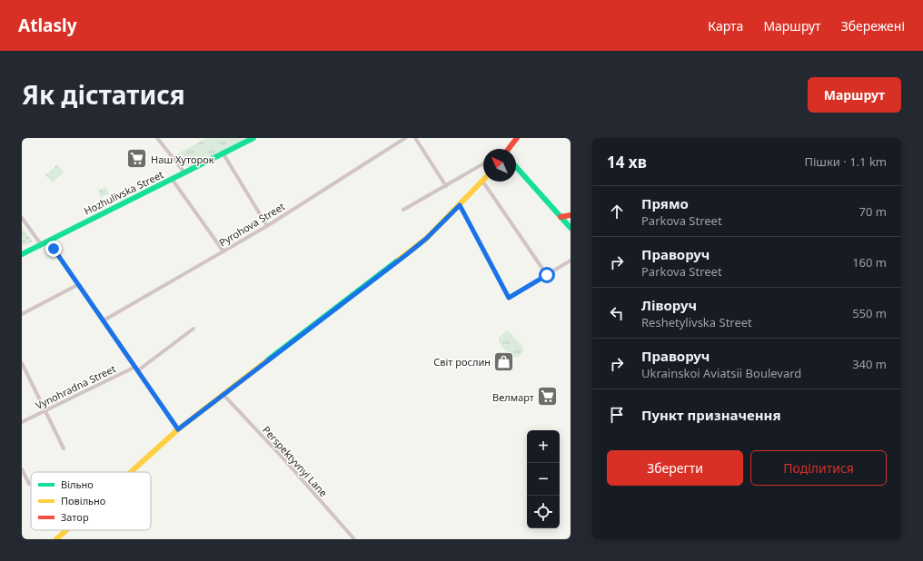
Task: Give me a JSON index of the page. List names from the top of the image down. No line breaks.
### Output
{"streets":{"street":["Hozhulivska Street","Pyrohova Street","Vynohradna Street","Perspektyvnyi Lane"]},"places":{"supermarket":["Наш Хуторок","Велмарт"],"shop":["Світ рослин"]},"legend":["Вільно","Повільно","Затор"],"north":"top left","page":{"header":"Atlasly","nav":["Карта","Маршрут","Збережені"],"title":"Як дістатися","buttons":["Маршрут",["Зберегти","Поділитися"]],"heading":["14 хв","Пішки · 1.1 km"],"list":[["Прямо","Parkova Street","70 m"],["Праворуч","Parkova Street","160 m"],["Ліворуч","Reshetylivska Street","550 m"],["Праворуч","Ukrainskoi Aviatsii Boulevard","340 m"],"Пункт призначення"],"map_buttons":["+","−"]}}
